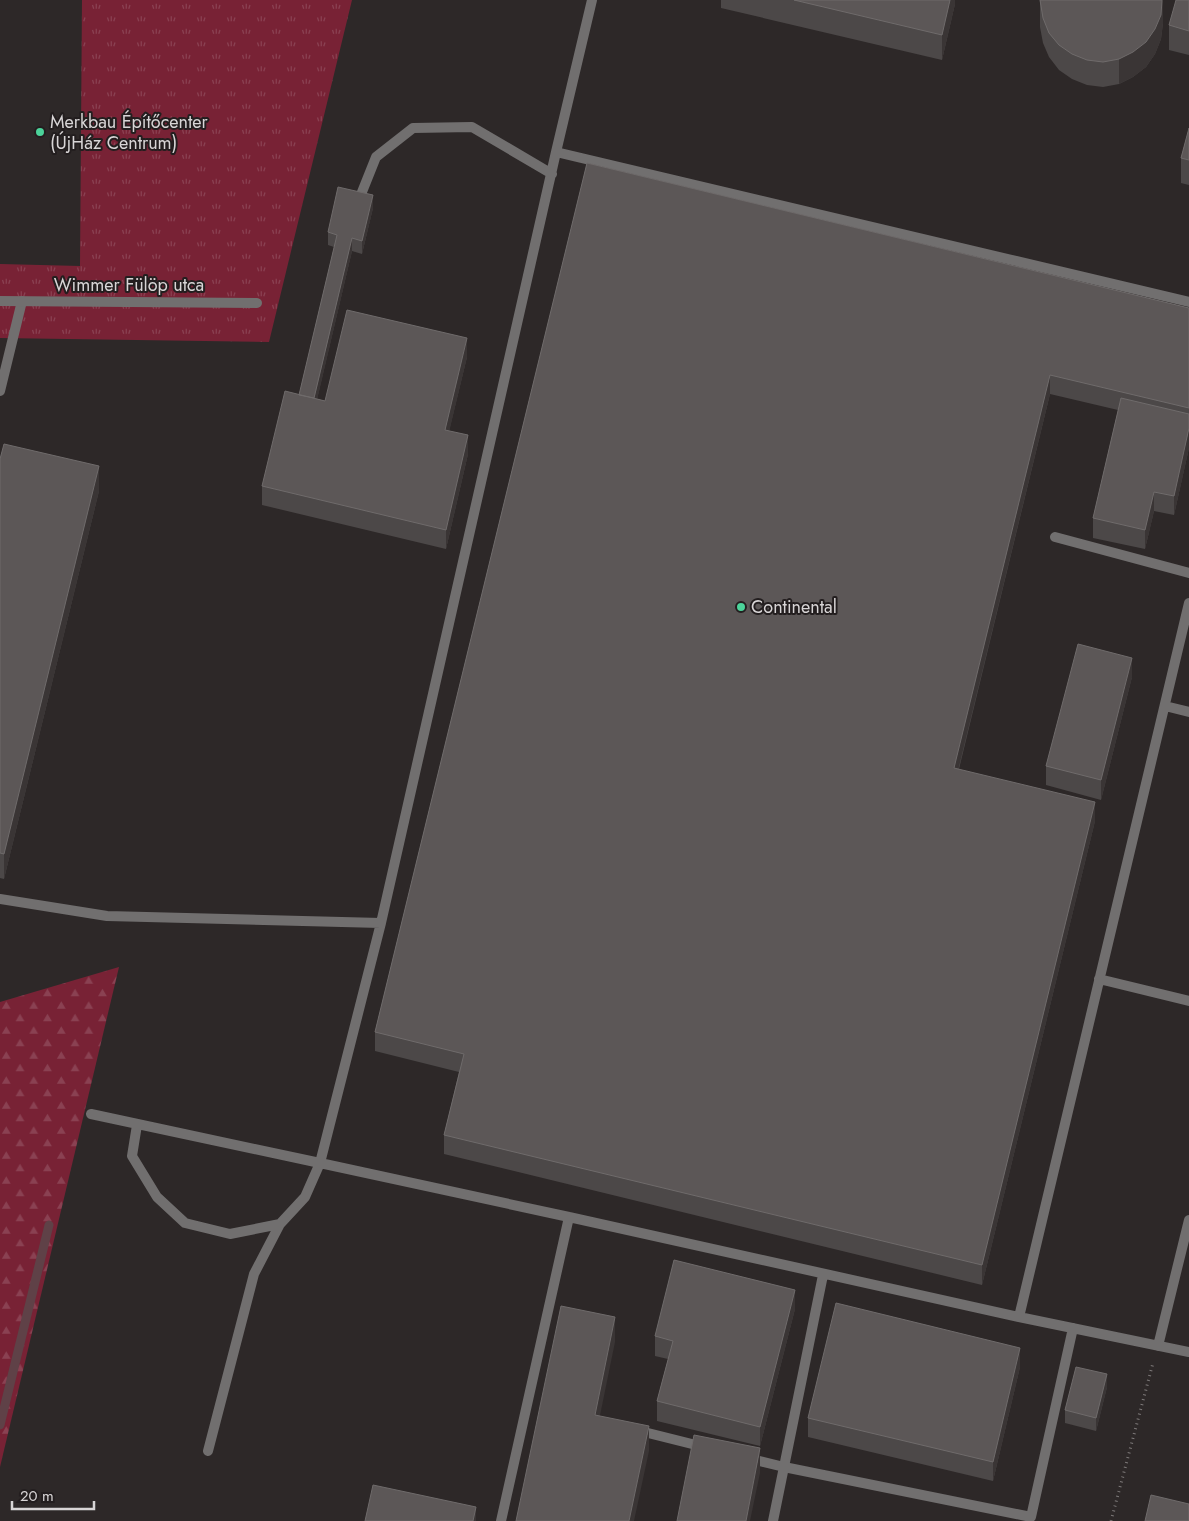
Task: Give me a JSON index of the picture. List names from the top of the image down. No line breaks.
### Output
{"streets":{"street":["Wimmer Fülöp utca"]},"places":["Merkbau Építőcenter (ÚjHáz Centrum)","Continental"],"scale_bar":"20 m"}
